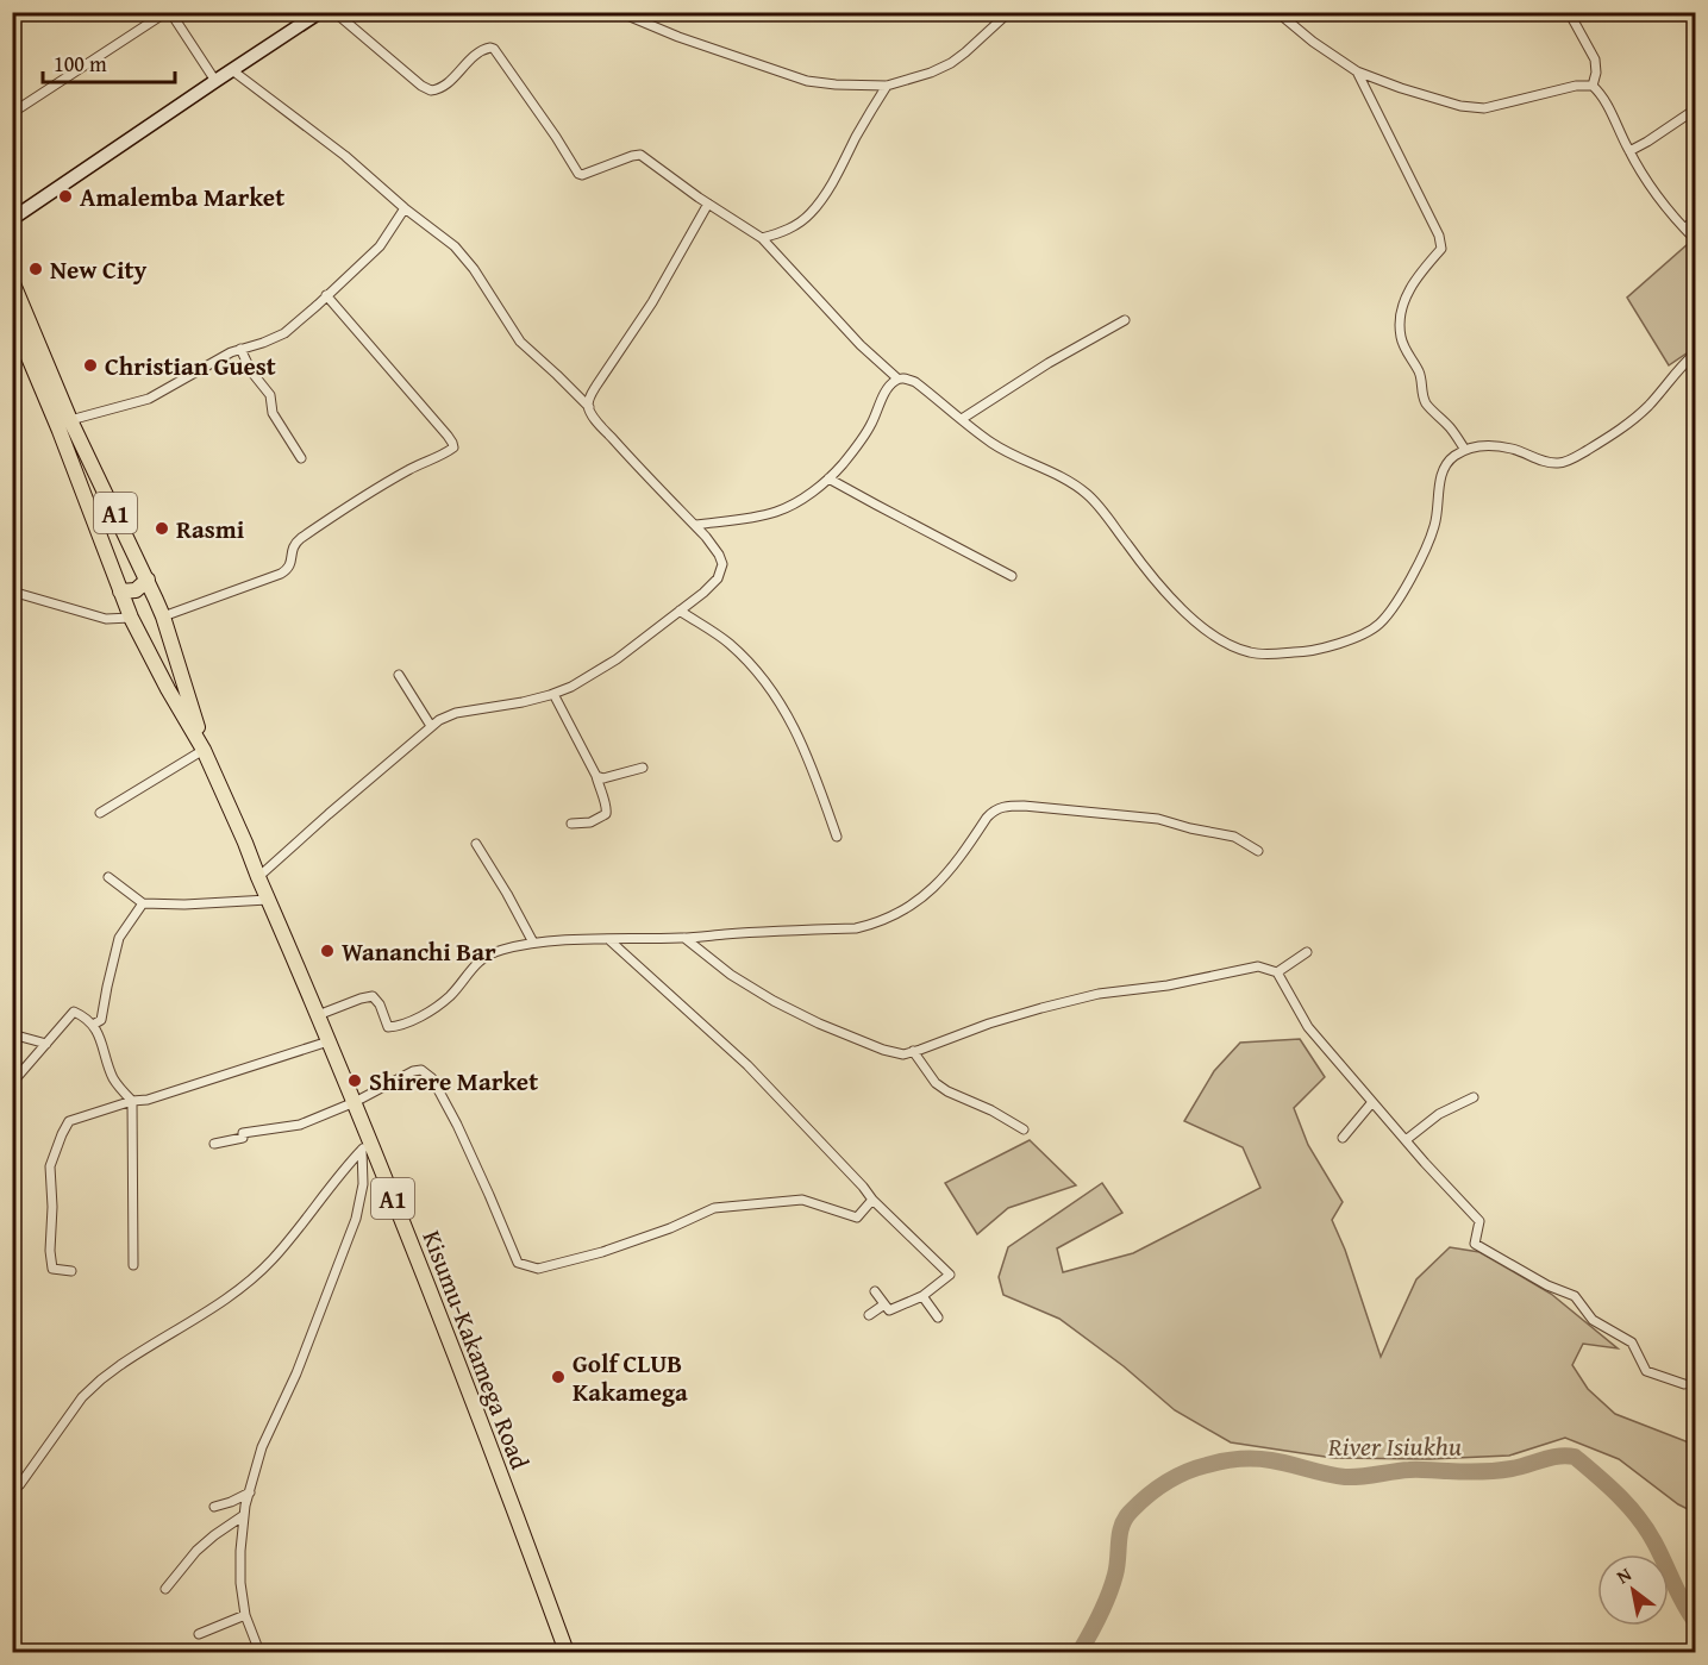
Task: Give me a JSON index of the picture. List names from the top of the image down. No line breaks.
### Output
{"streets":{"highway":["A1","Kisumu-Kakamega Road"]},"water":["River Isiukhu"],"places":["Amalemba Market","New City","Christian Guest","Rasmi","Wananchi Bar","Shirere Market","Golf CLUB Kakamega"],"scale_bar":"100 m","north":"top left"}
